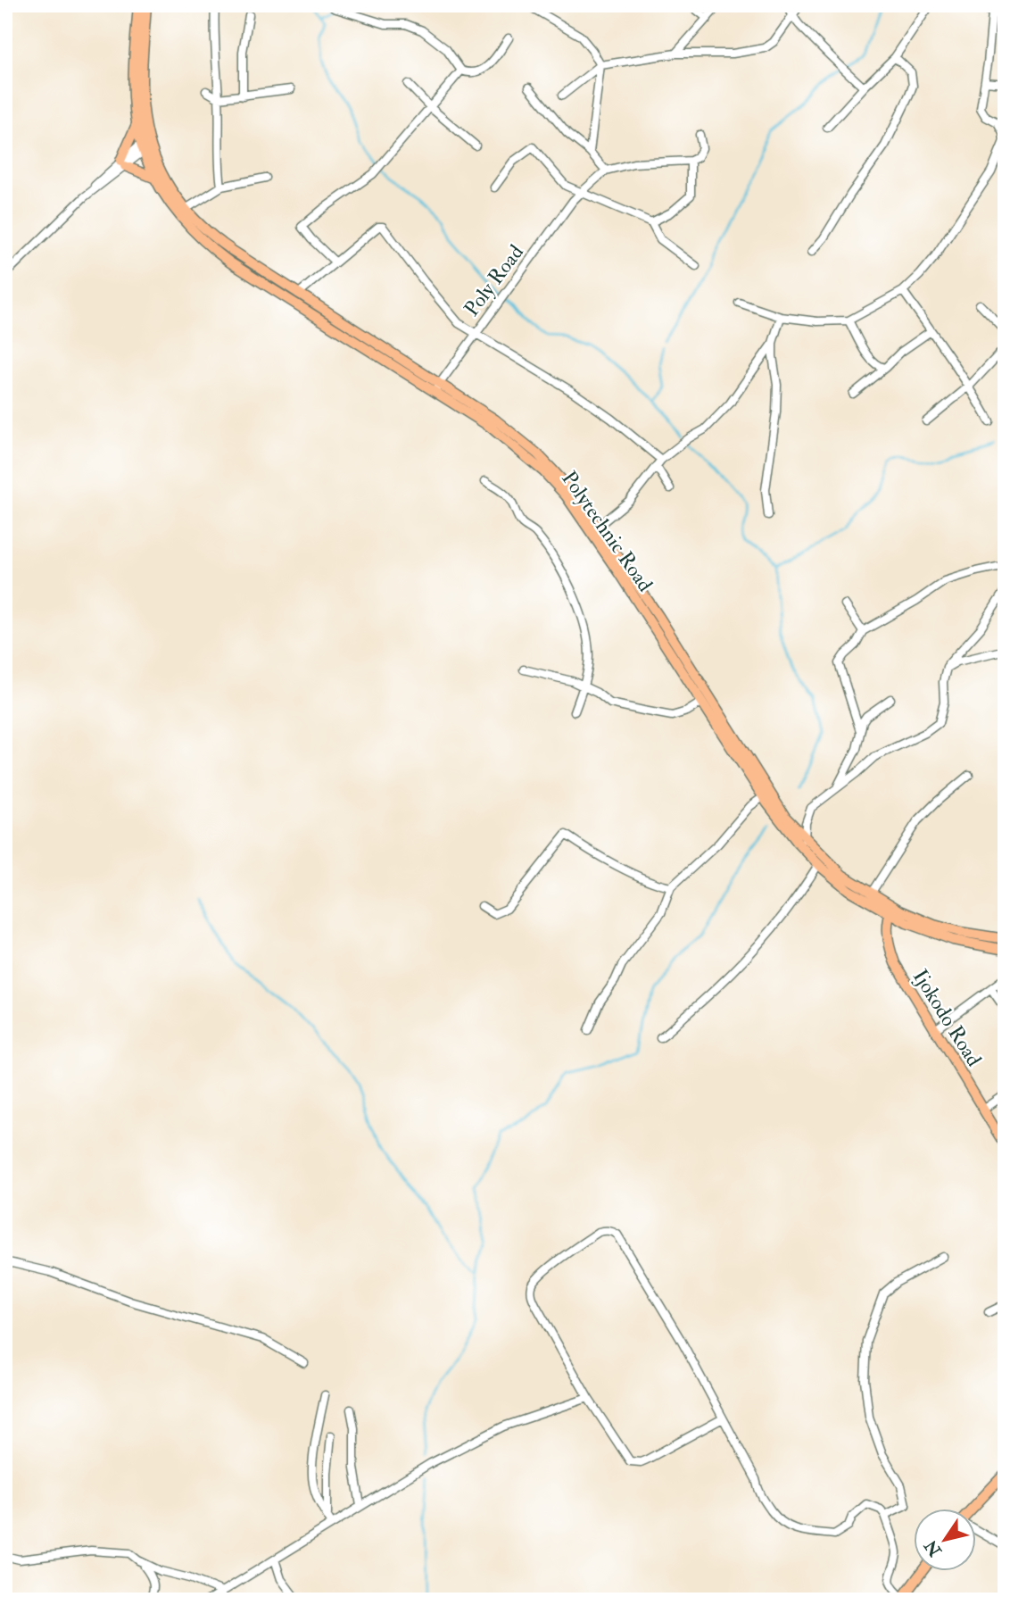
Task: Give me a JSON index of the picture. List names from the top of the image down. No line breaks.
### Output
{"streets":{"main road":["Polytechnic Road","Ijokodo Road"],"street":["Poly Road"]},"crossings":[["Poly Road","Polytechnic Road"],["Polytechnic Road","Ijokodo Road"]],"north":"bottom left"}
